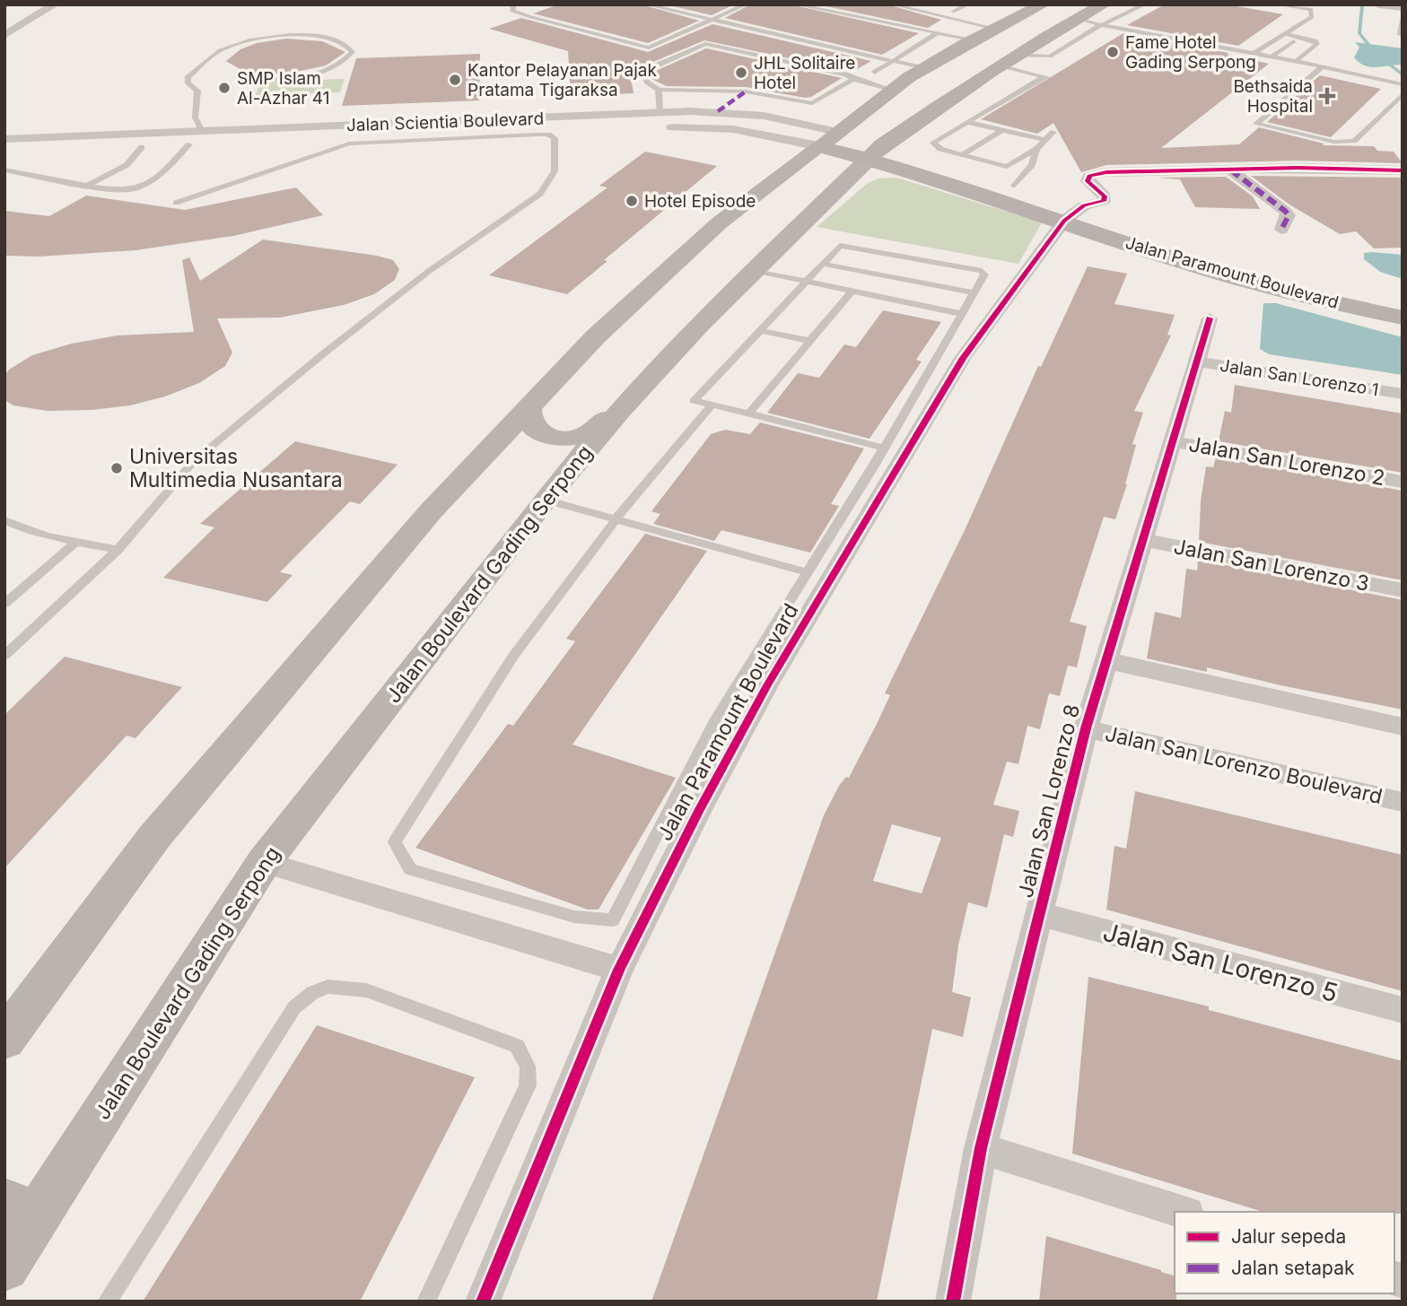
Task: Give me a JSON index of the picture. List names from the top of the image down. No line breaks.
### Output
{"streets":{"main road":["Jalan Scientia Boulevard","Jalan Paramount Boulevard","Jalan Boulevard Gading Serpong"],"street":["Jalan San Lorenzo 1","Jalan San Lorenzo 2","Jalan San Lorenzo 3","Jalan San Lorenzo Boulevard","Jalan San Lorenzo 8","Jalan San Lorenzo 5"]},"crossings":[["Jalan Scientia Boulevard","Jalan Paramount Boulevard"],["Jalan Scientia Boulevard","Jalan Boulevard Gading Serpong"],["Jalan Paramount Boulevard","Jalan Boulevard Gading Serpong"],["Jalan San Lorenzo 1","Jalan San Lorenzo 8"],["Jalan San Lorenzo 2","Jalan San Lorenzo 8"],["Jalan San Lorenzo 3","Jalan San Lorenzo 8"],["Jalan San Lorenzo Boulevard","Jalan San Lorenzo 8"],["Jalan San Lorenzo 8","Jalan San Lorenzo 5"]],"places":{"other":["Fame Hotel Gading Serpong","JHL Solitaire Hotel","Kantor Pelayanan Pajak Pratama Tigaraksa","SMP Islam Al-Azhar 41","Hotel Episode","Universitas Multimedia Nusantara"],"health":["Bethsaida Hospital"]},"legend":["Jalur sepeda","Jalan setapak"]}
